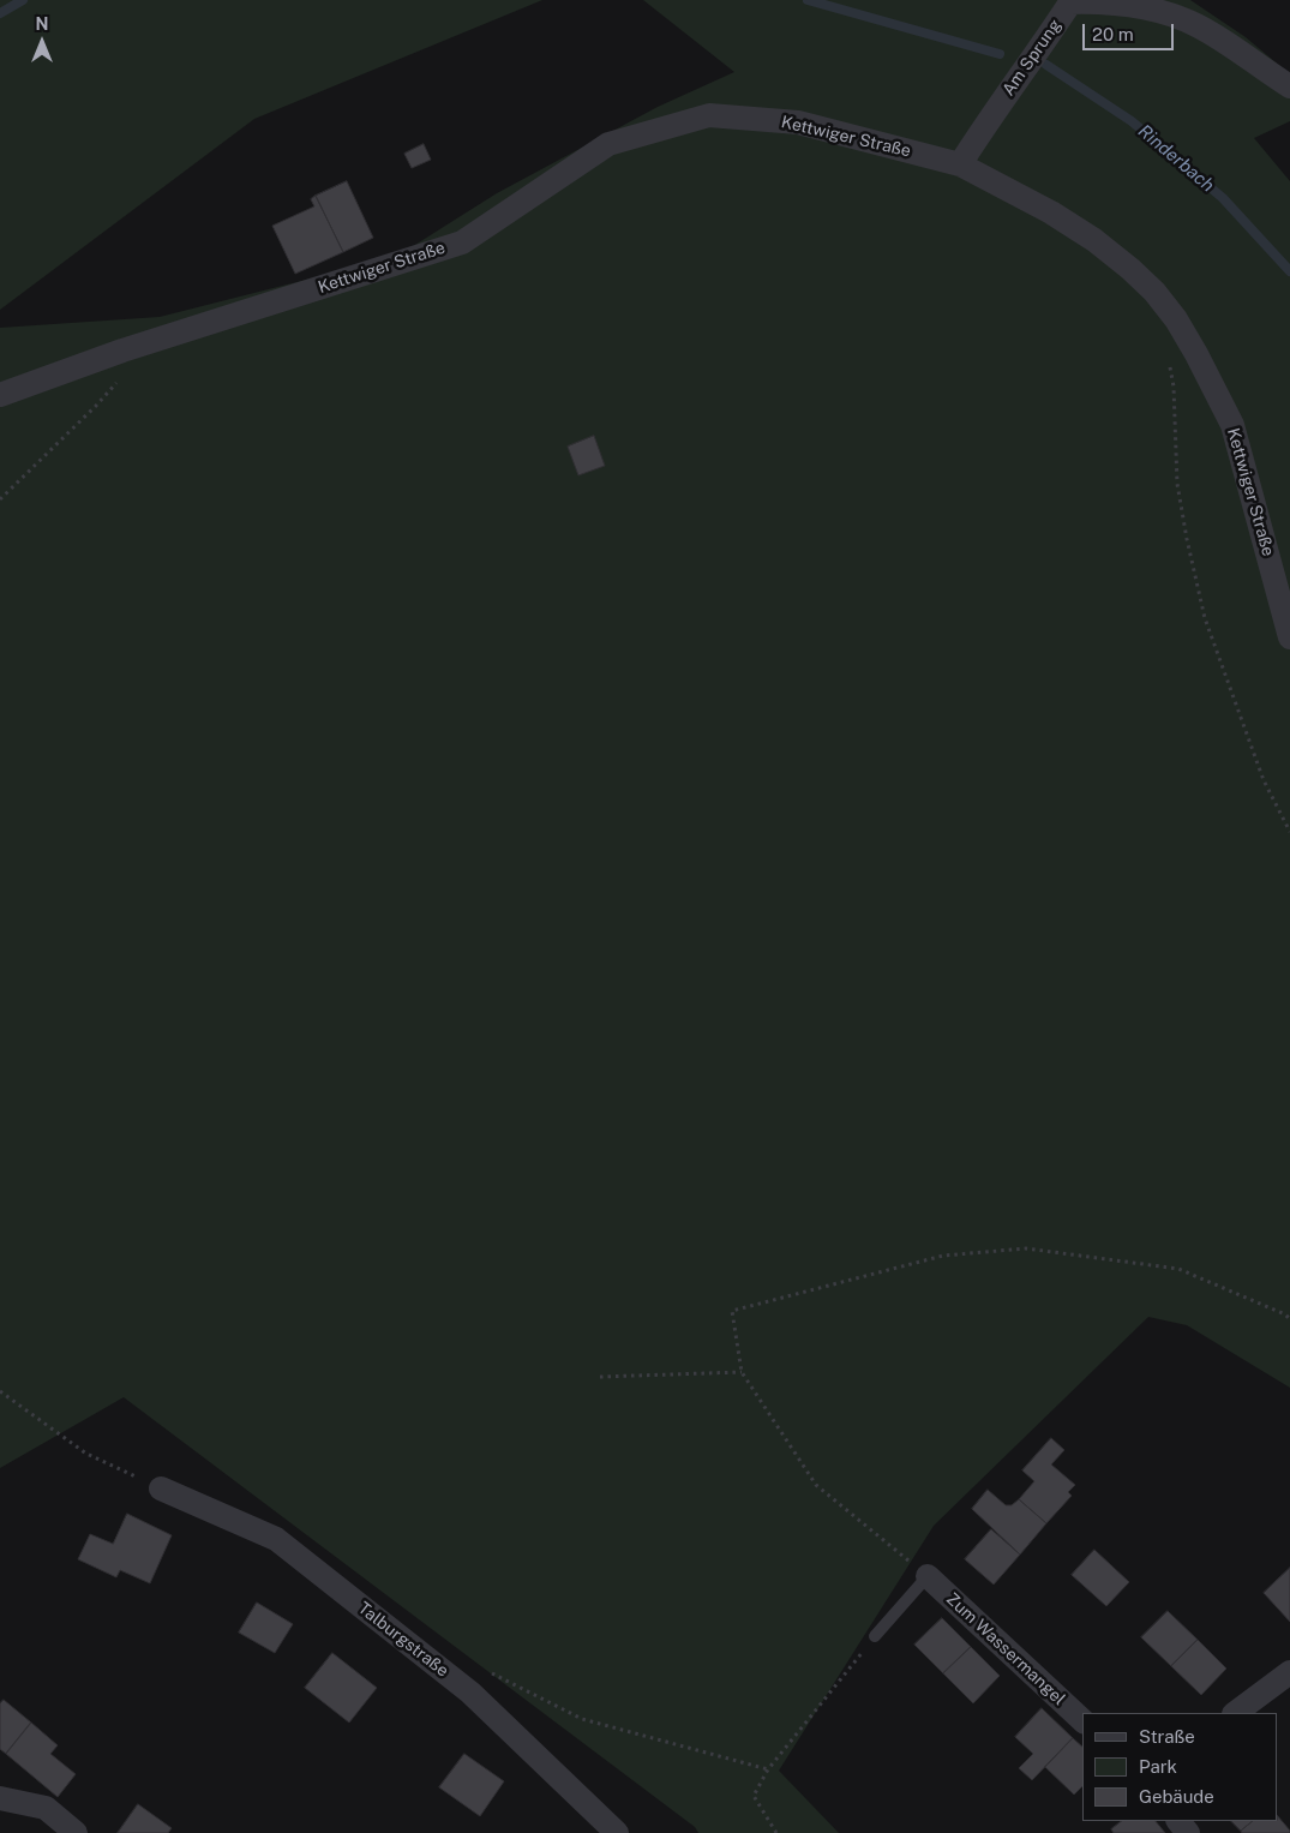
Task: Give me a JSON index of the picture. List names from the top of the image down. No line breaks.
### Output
{"streets":{"street":["Am Sprung","Kettwiger Straße","Talburgstraße","Zum Wassermangel"]},"crossings":[["Am Sprung","Kettwiger Straße"]],"water":["Rinderbach"],"legend":["Straße","Park","Gebäude"],"scale_bar":"20 m","north":"top"}
